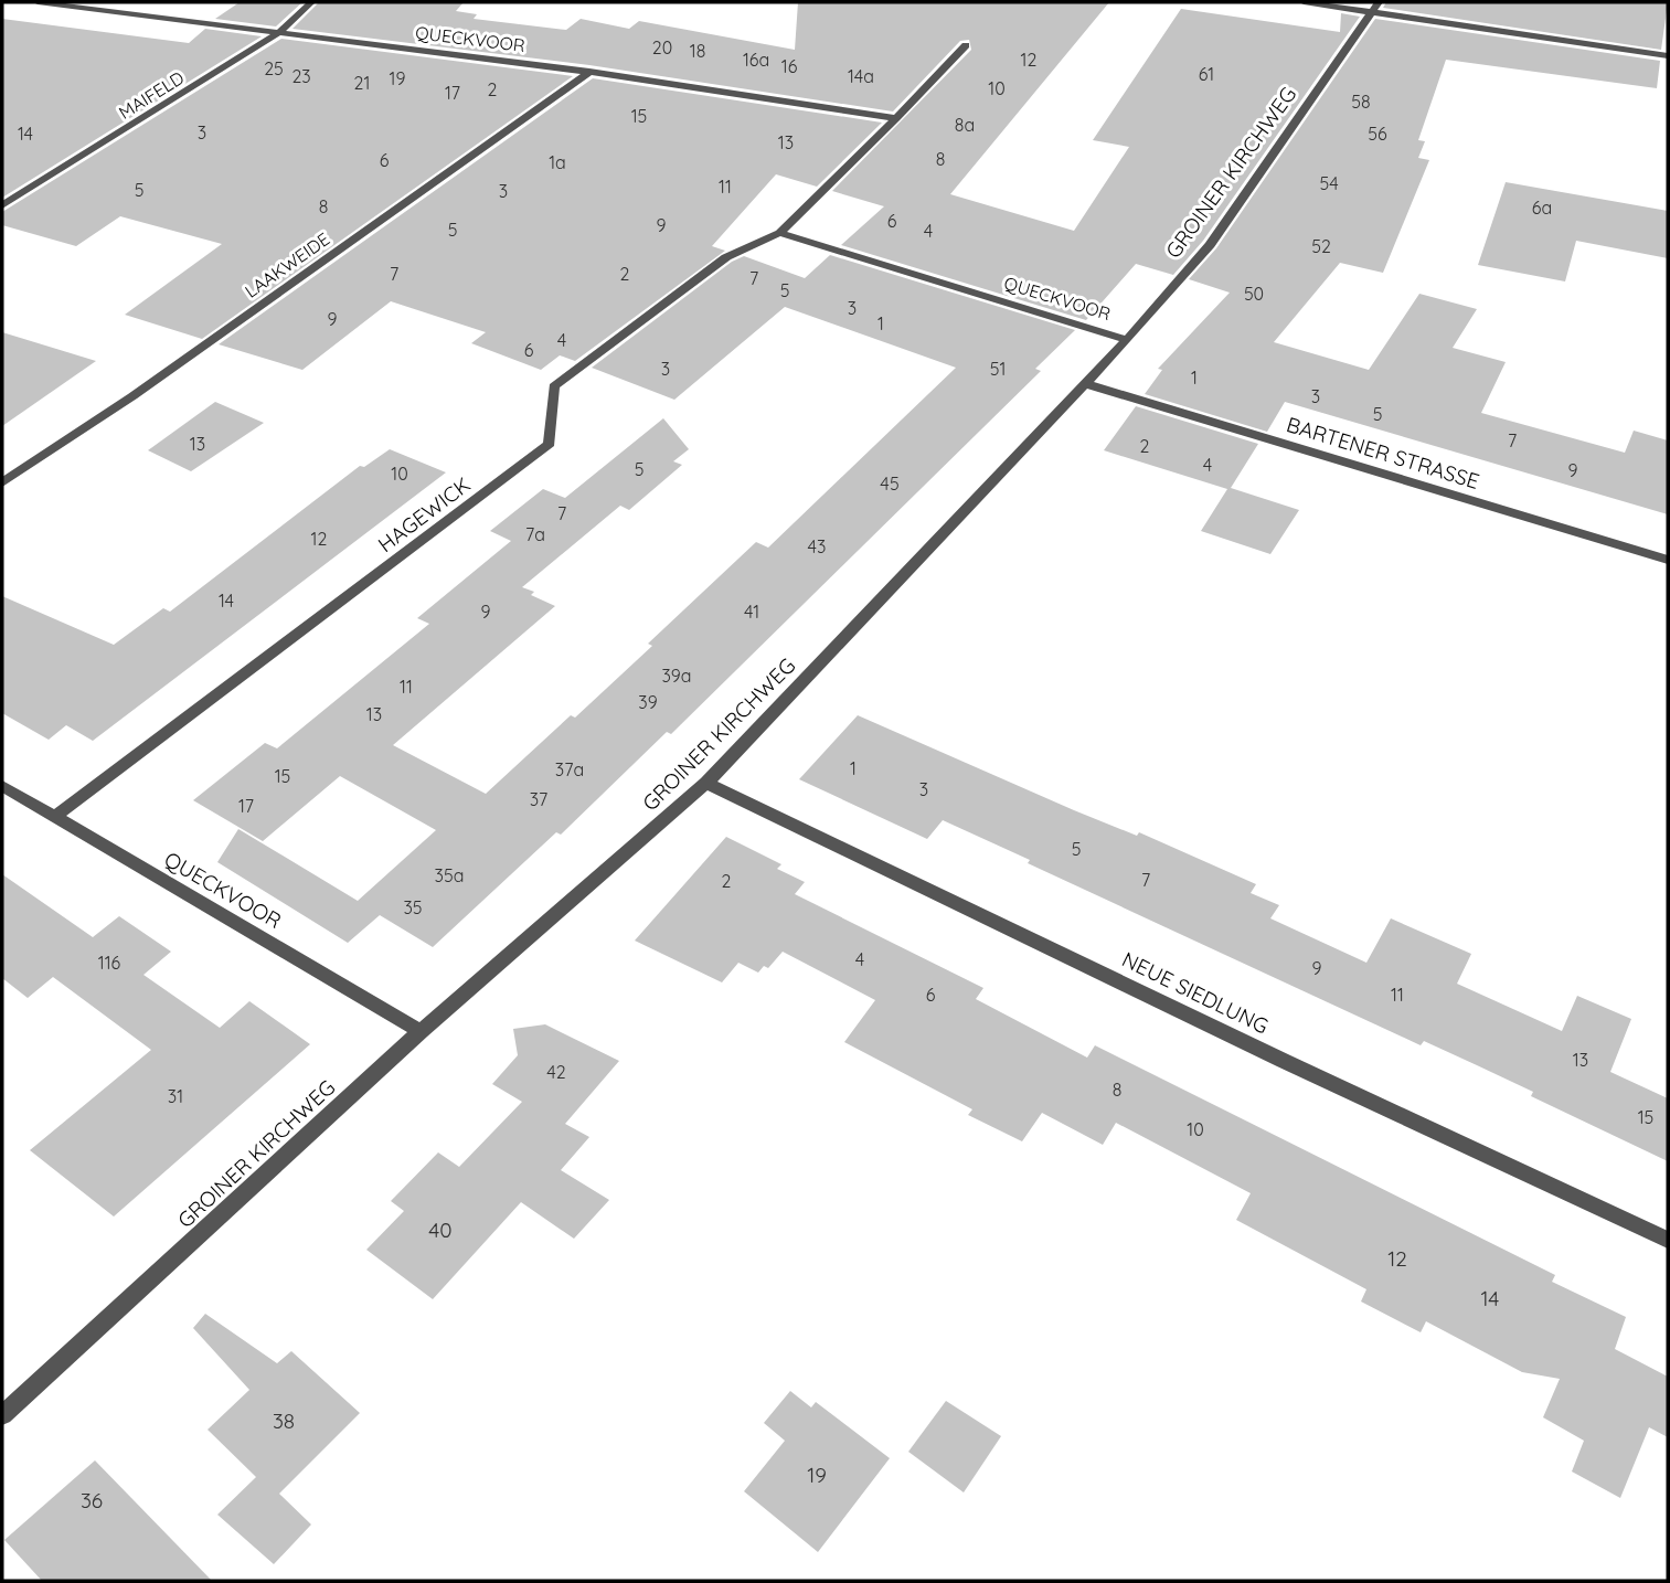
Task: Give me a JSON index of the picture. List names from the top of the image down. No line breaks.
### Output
{"streets":{"street":["QUECKVOOR","MAIFELD","GROINER KIRCHWEG","LAAKWEIDE","BARTENER STRASSE","HAGEWICK","NEUE SIEDLUNG"]},"crossings":[["QUECKVOOR","MAIFELD"],["QUECKVOOR","GROINER KIRCHWEG"],["QUECKVOOR","LAAKWEIDE"],["QUECKVOOR","HAGEWICK"],["GROINER KIRCHWEG","BARTENER STRASSE"],["GROINER KIRCHWEG","NEUE SIEDLUNG"]],"house_numbers":["20","18","16a","12","16","25","61","23","14a","19","21","10","2","17","58","15","8a","3","14","56","13","8","6","1a","54","11","5","3","8","6a","6","9","5","4","52","7","2","7","5","50","3","9","1","4","6","3","51","1","3","5","7","13","2","4","5","9","10","45","7","7a","12","43","14","9","41","39a","11","39","13","1","37a","15","3","37","17","5","35a","7","2","35","4","116","9","6","11","13","42","8","31","15","10","40","12","14","38","19","36"]}
